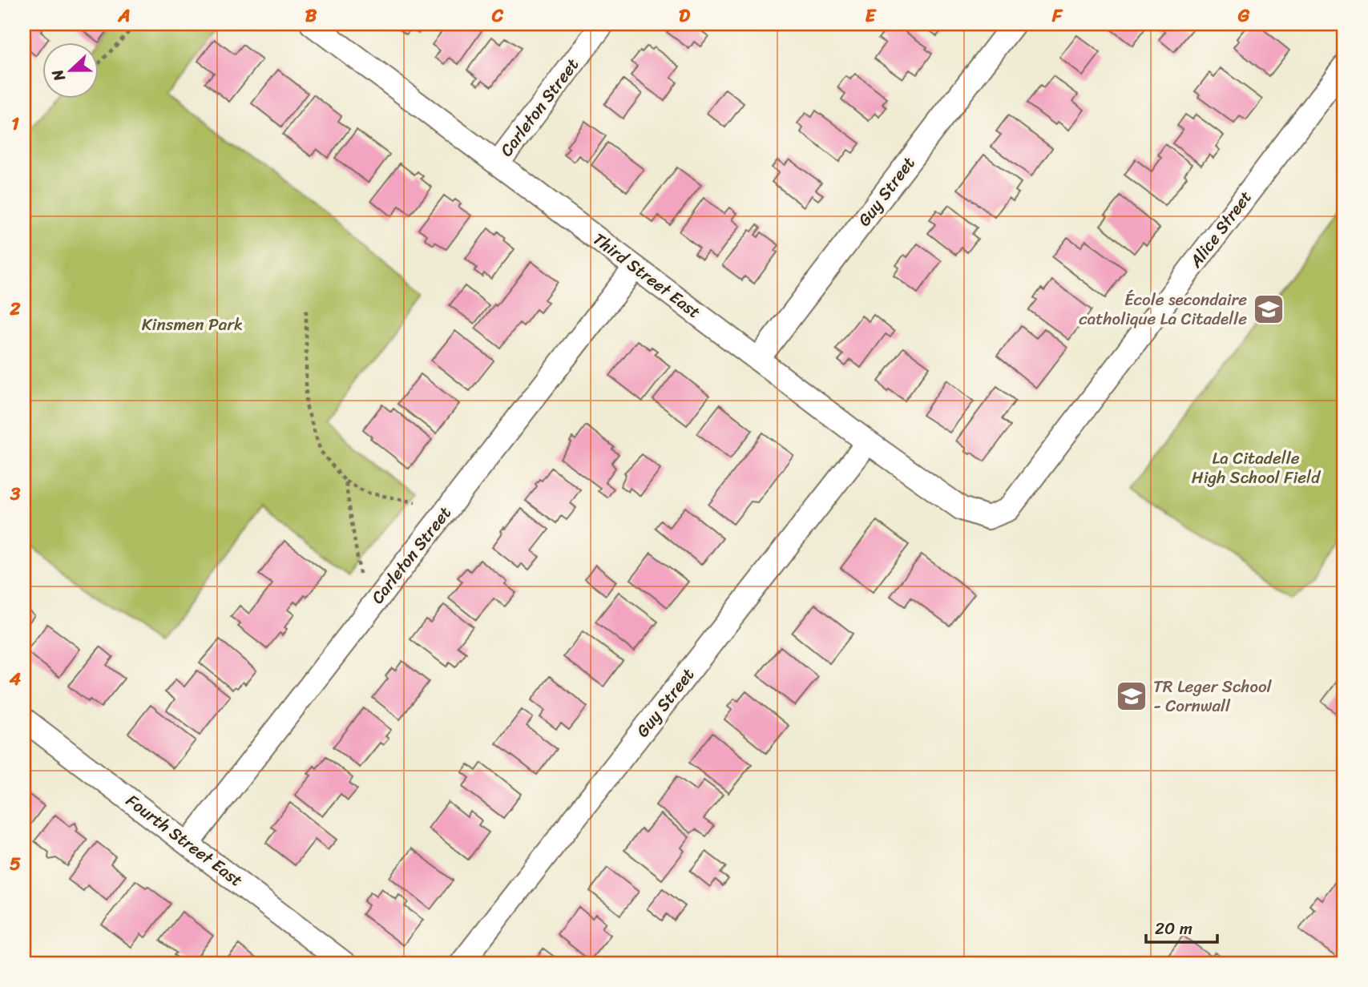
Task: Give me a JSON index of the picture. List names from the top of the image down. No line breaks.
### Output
{"streets":{"street":["Carleton Street","Guy Street","Alice Street","Third Street East","Fourth Street East"]},"crossings":[["Carleton Street","Third Street East"],["Carleton Street","Fourth Street East"],["Guy Street","Third Street East"],["Alice Street","Third Street East"]],"parks":["Kinsmen Park","La Citadelle High School Field"],"places":{"school or university":["École secondaire catholique La Citadelle","TR Leger School - Cornwall"]},"scale_bar":"20 m","north":"left","grid":{"columns":["A","B","C","D","E","F","G"],"rows":["1","2","3","4","5"]}}
